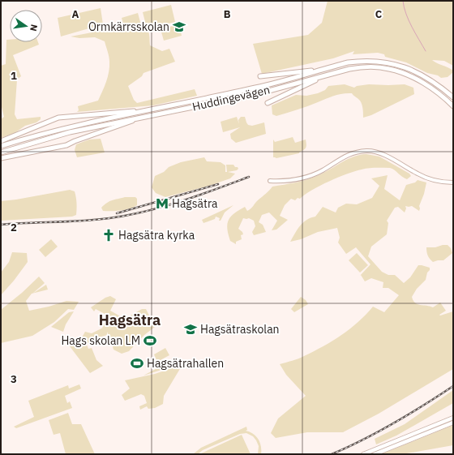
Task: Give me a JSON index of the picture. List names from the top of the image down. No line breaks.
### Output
{"streets":{"main road":["Huddingevägen"]},"districts":["Hagsätra"],"places":{"school or university":["Ormkärrsskolan","Hagsätraskolan"],"metro station":["Hagsätra"],"church":["Hagsätra kyrka"],"sports":["Hags skolan LM","Hagsätrahallen"]},"north":"right","grid":{"columns":["A","B","C"],"rows":["1","2","3"]}}
